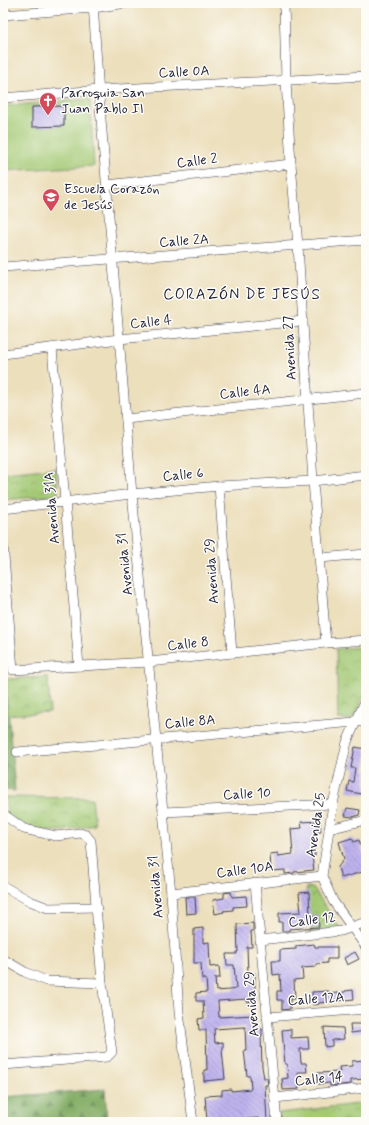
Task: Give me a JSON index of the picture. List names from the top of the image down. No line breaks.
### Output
{"streets":{"street":["Calle 0A","Calle 2","Calle 2A","Calle 4","Avenida 27","Calle 4A","Calle 6","Avenida 31A","Avenida 31","Avenida 29","Calle 8","Calle 8A","Calle 10","Avenida 25","Calle 10A","Calle 12","Calle 12A","Calle 14"]},"crossings":[["Calle 0A","Avenida 27"],["Calle 0A","Avenida 31"],["Calle 2","Avenida 27"],["Calle 2","Avenida 31"],["Calle 2A","Avenida 27"],["Calle 2A","Avenida 31"],["Calle 4","Avenida 27"],["Calle 4","Avenida 31A"],["Calle 4","Avenida 31"],["Avenida 27","Calle 4A"],["Avenida 27","Calle 6"],["Avenida 27","Calle 8"],["Calle 4A","Avenida 31"],["Calle 6","Avenida 31A"],["Calle 6","Avenida 31"],["Calle 6","Avenida 29"],["Avenida 31A","Calle 8"],["Avenida 31","Calle 8"],["Avenida 31","Calle 8A"],["Avenida 31","Calle 10"],["Avenida 31","Calle 10A"],["Avenida 29","Calle 8"],["Avenida 29","Calle 10A"],["Avenida 29","Calle 12"],["Avenida 29","Calle 12A"],["Avenida 29","Calle 14"],["Calle 8A","Avenida 25"],["Calle 10","Avenida 25"],["Avenida 25","Calle 10A"],["Avenida 25","Calle 12"]],"districts":["CORAZÓN DE JESÚS"],"places":{"church":["Parroquia San Juan Pablo II"],"school or university":["Escuela Corazón de Jesús"]}}
